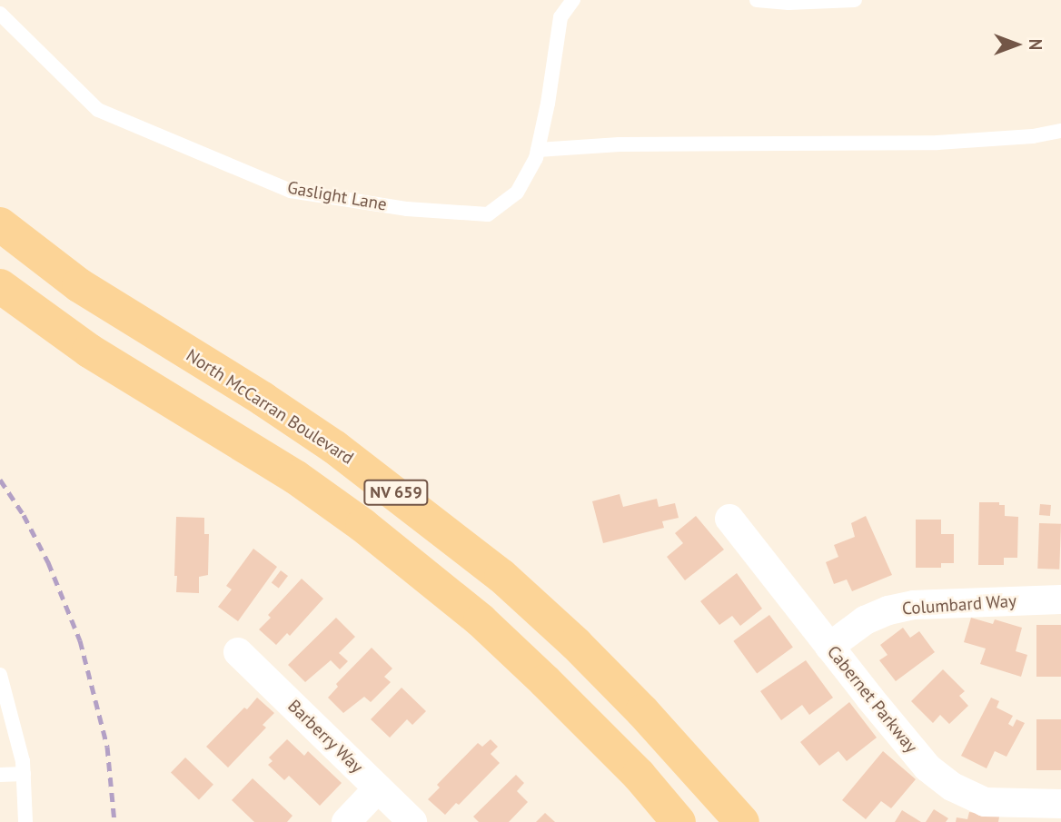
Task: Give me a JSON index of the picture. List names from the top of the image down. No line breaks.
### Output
{"streets":{"main road":["North McCarran Boulevard","NV 659"],"street":["Columbard Way","Cabernet Parkway","Barberry Way"],"lane":["Gaslight Lane"]},"crossings":[["Columbard Way","Cabernet Parkway"]],"north":"right"}
